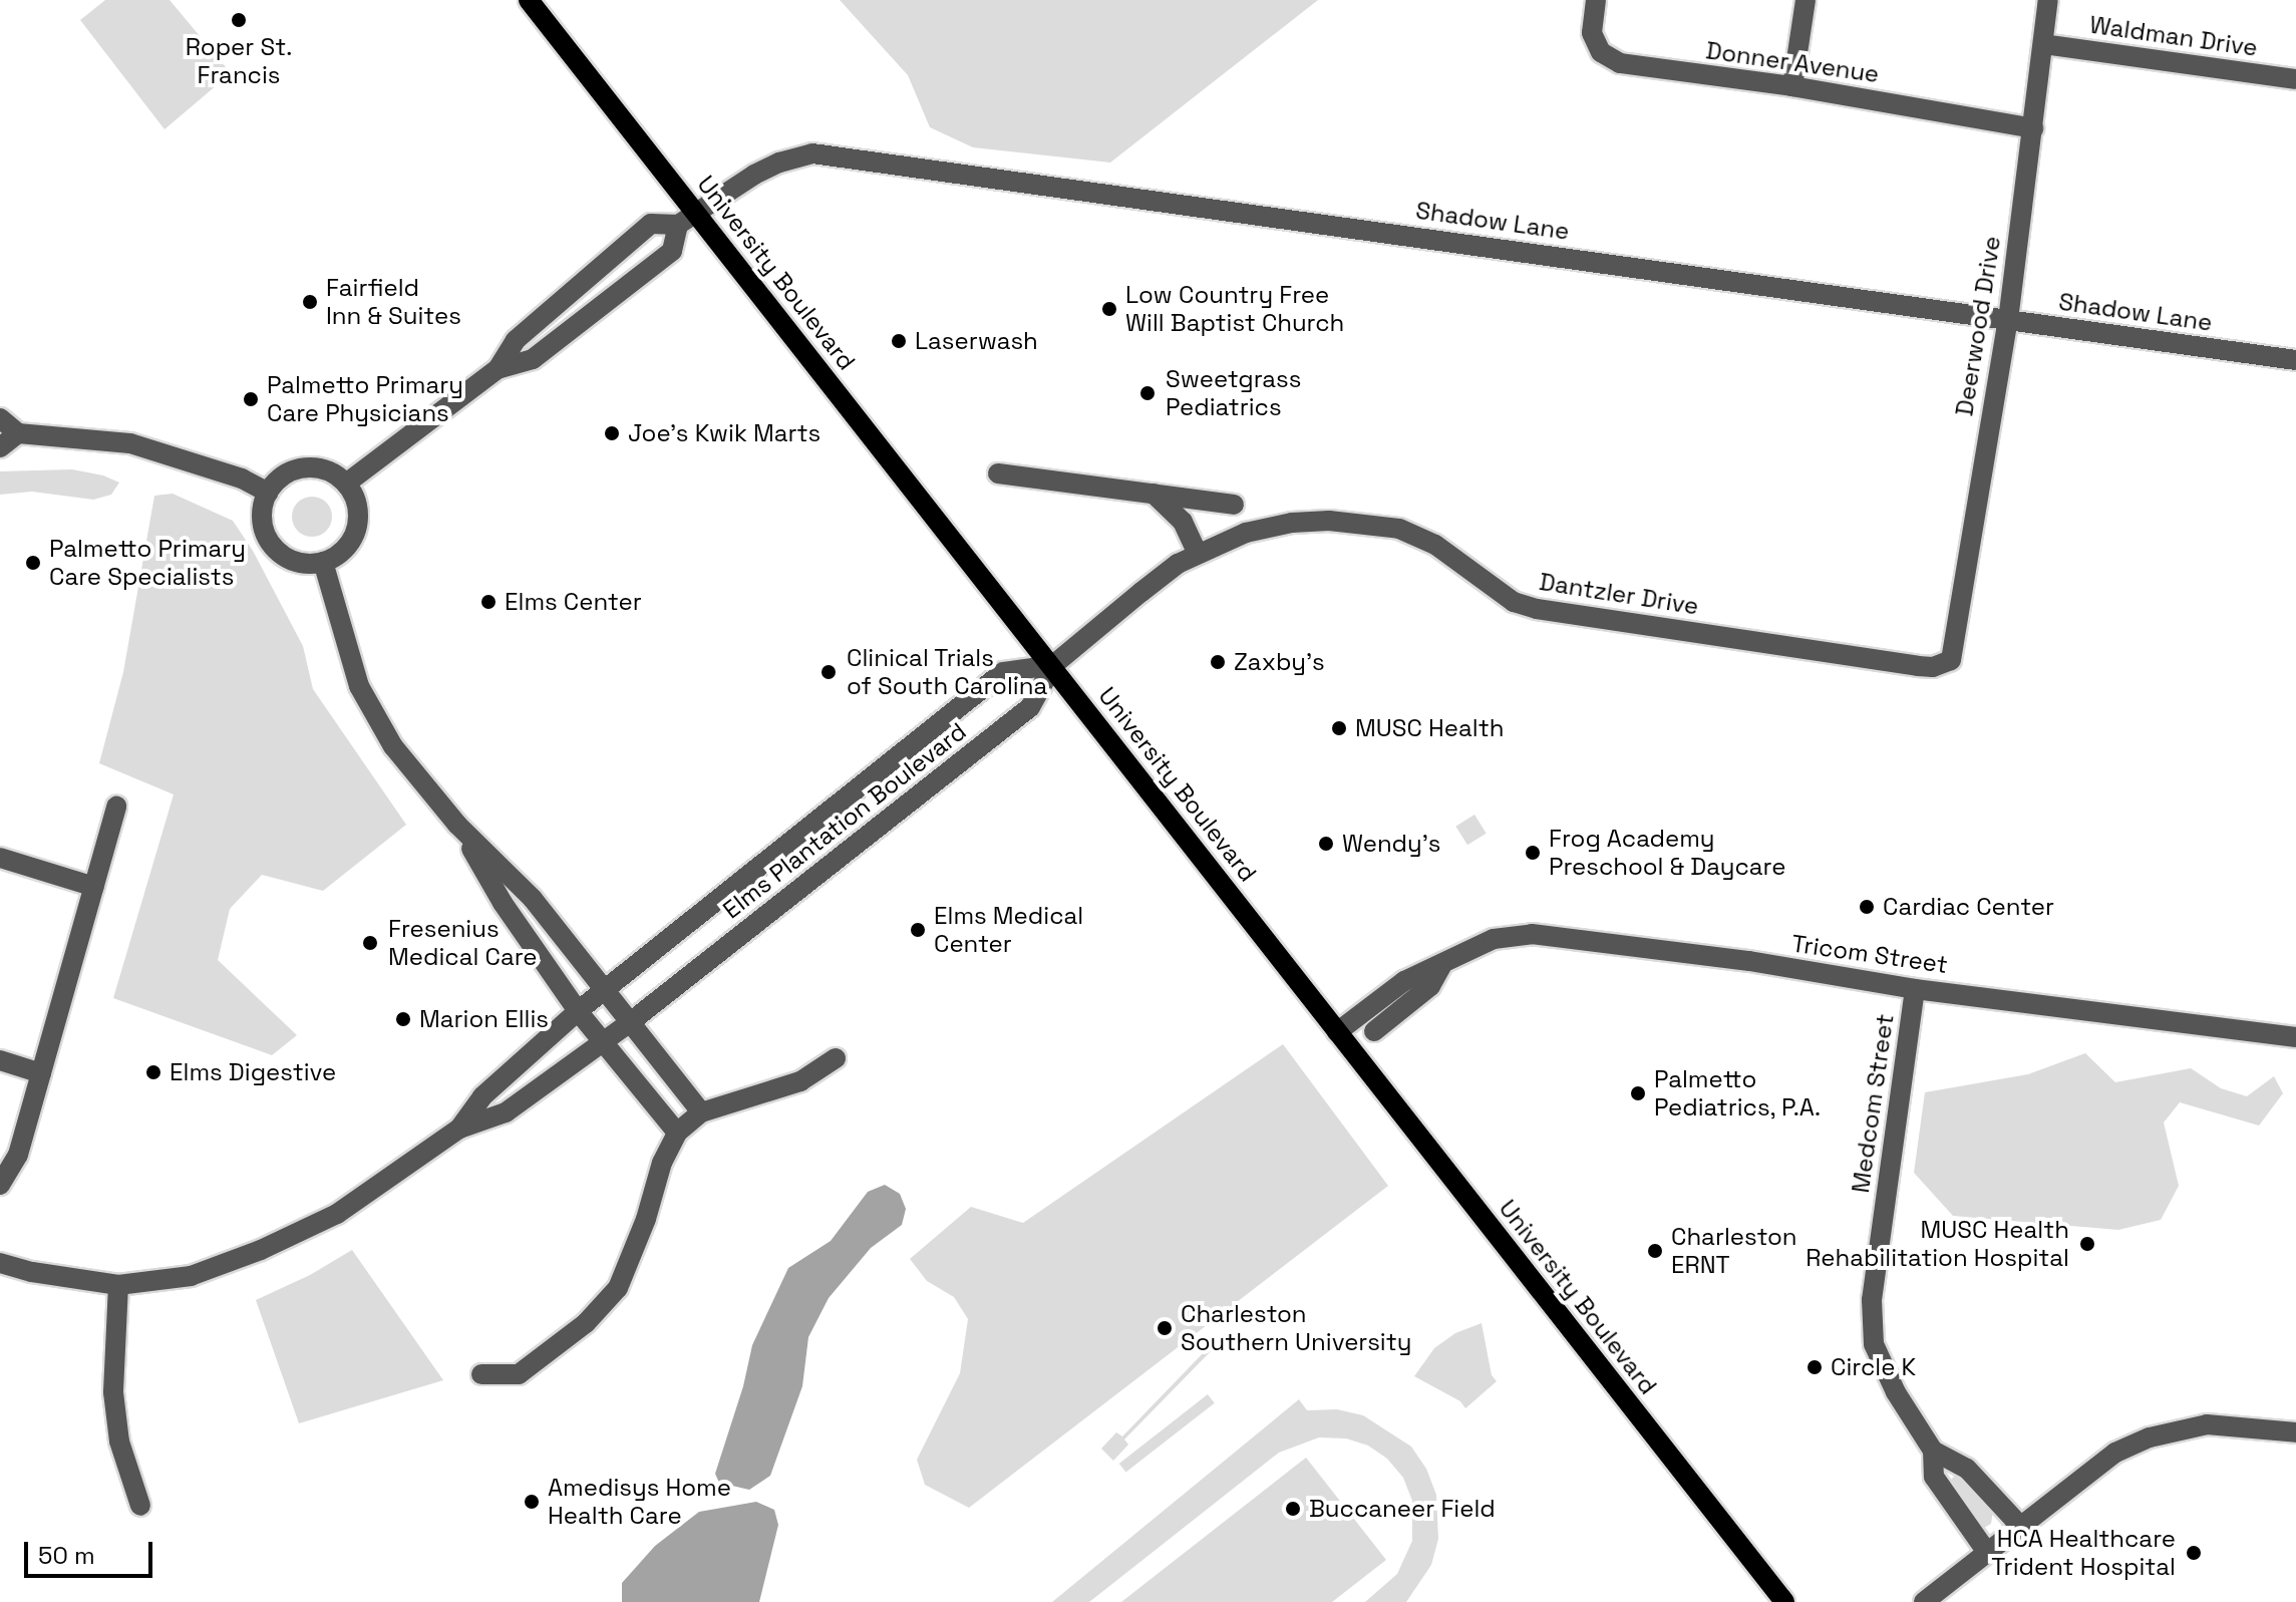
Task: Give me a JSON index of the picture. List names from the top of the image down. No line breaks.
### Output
{"streets":{"main road":["University Boulevard"],"street":["Waldman Drive","Donner Avenue","Shadow Lane","Deerwood Drive","Dantzler Drive","Elms Plantation Boulevard","Tricom Street","Medcom Street"]},"crossings":[["Waldman Drive","Deerwood Drive"],["Donner Avenue","Deerwood Drive"],["Shadow Lane","University Boulevard"],["Shadow Lane","Deerwood Drive"],["University Boulevard","Dantzler Drive"],["University Boulevard","Elms Plantation Boulevard"],["University Boulevard","Tricom Street"],["Deerwood Drive","Dantzler Drive"],["Dantzler Drive","Elms Plantation Boulevard"],["Tricom Street","Medcom Street"]],"places":["Roper St. Francis","Fairfield Inn & Suites","Low Country Free Will Baptist Church","Laserwash","Sweetgrass Pediatrics","Palmetto Primary Care Physicians","Joe's Kwik Marts","Palmetto Primary Care Specialists","Elms Center","Zaxby's","Clinical Trials of South Carolina","MUSC Health","Wendy's","Frog Academy Preschool & Daycare","Cardiac Center","Elms Medical Center","Fresenius Medical Care","Marion Ellis","Elms Digestive","Palmetto Pediatrics, P.A.","MUSC Health Rehabilitation Hospital","Charleston ERNT","Charleston Southern University","Circle K","Amedisys Home Health Care","Buccaneer Field","HCA Healthcare Trident Hospital"],"scale_bar":"50 m"}
